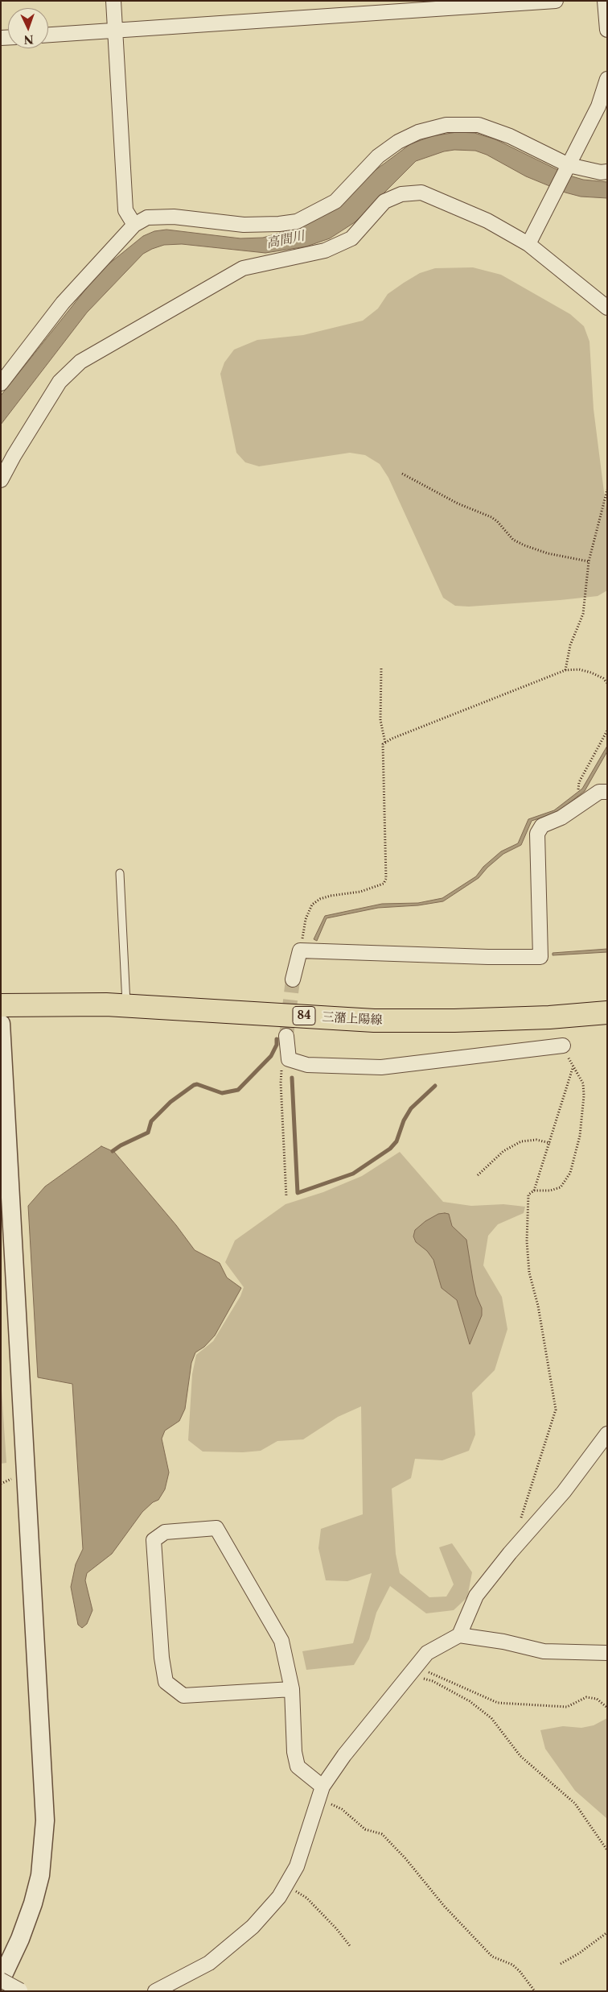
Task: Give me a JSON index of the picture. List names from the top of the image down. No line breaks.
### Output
{"streets":{"main road":["84","三潴上陽線"]},"water":["高間川"],"north":"bottom"}
